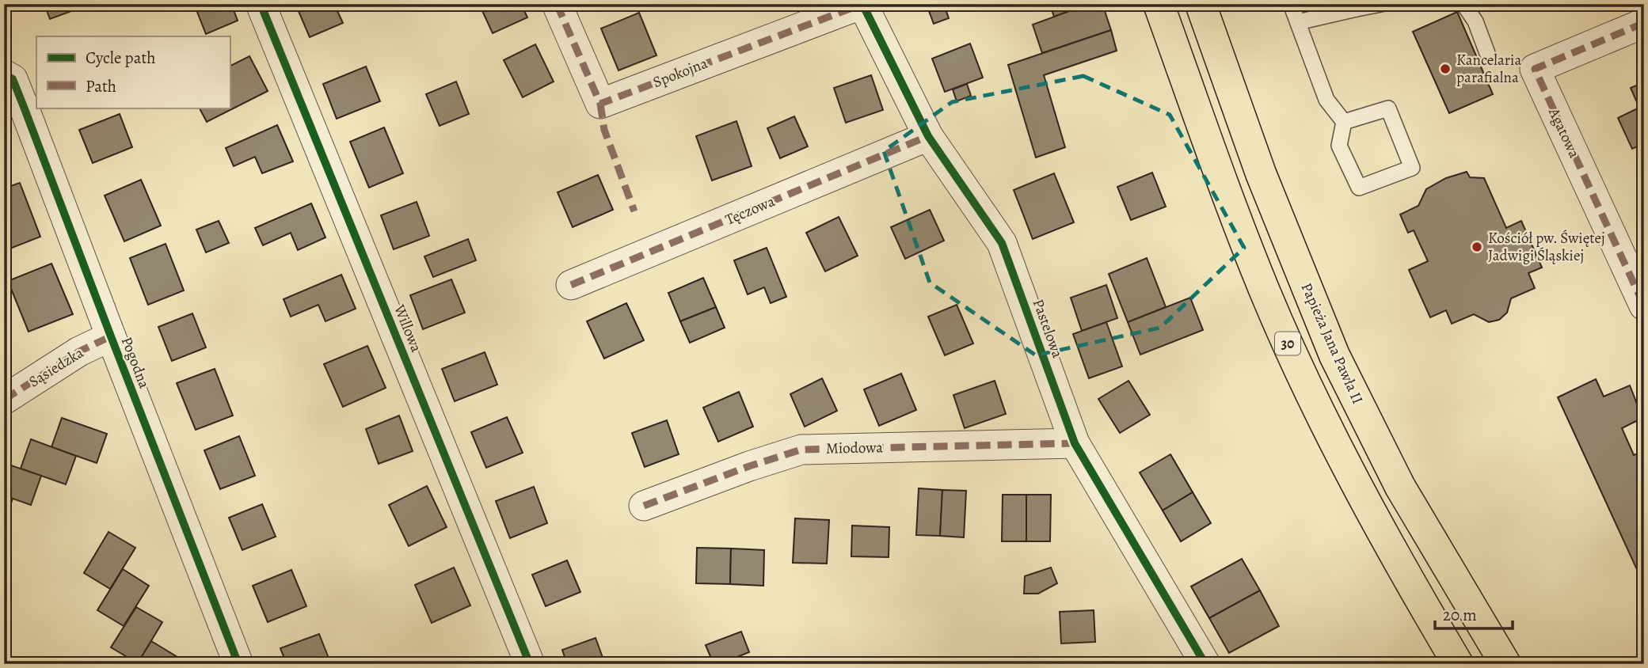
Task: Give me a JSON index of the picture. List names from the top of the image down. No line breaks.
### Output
{"streets":{"main road":["30","Papieża Jana Pawła II"],"street":["Spokojna","Agatowa","Tęczowa","Willowa","Pastelowa","Pogodna","Sąsiedzka","Miodowa"]},"crossings":[["Spokojna","Pastelowa"],["Tęczowa","Pastelowa"],["Pastelowa","Miodowa"],["Pogodna","Sąsiedzka"]],"places":["Kancelaria parafialna","Kościół pw. Świętej Jadwigi Śląskiej"],"legend":["Cycle path","Path"],"scale_bar":"20 m"}
